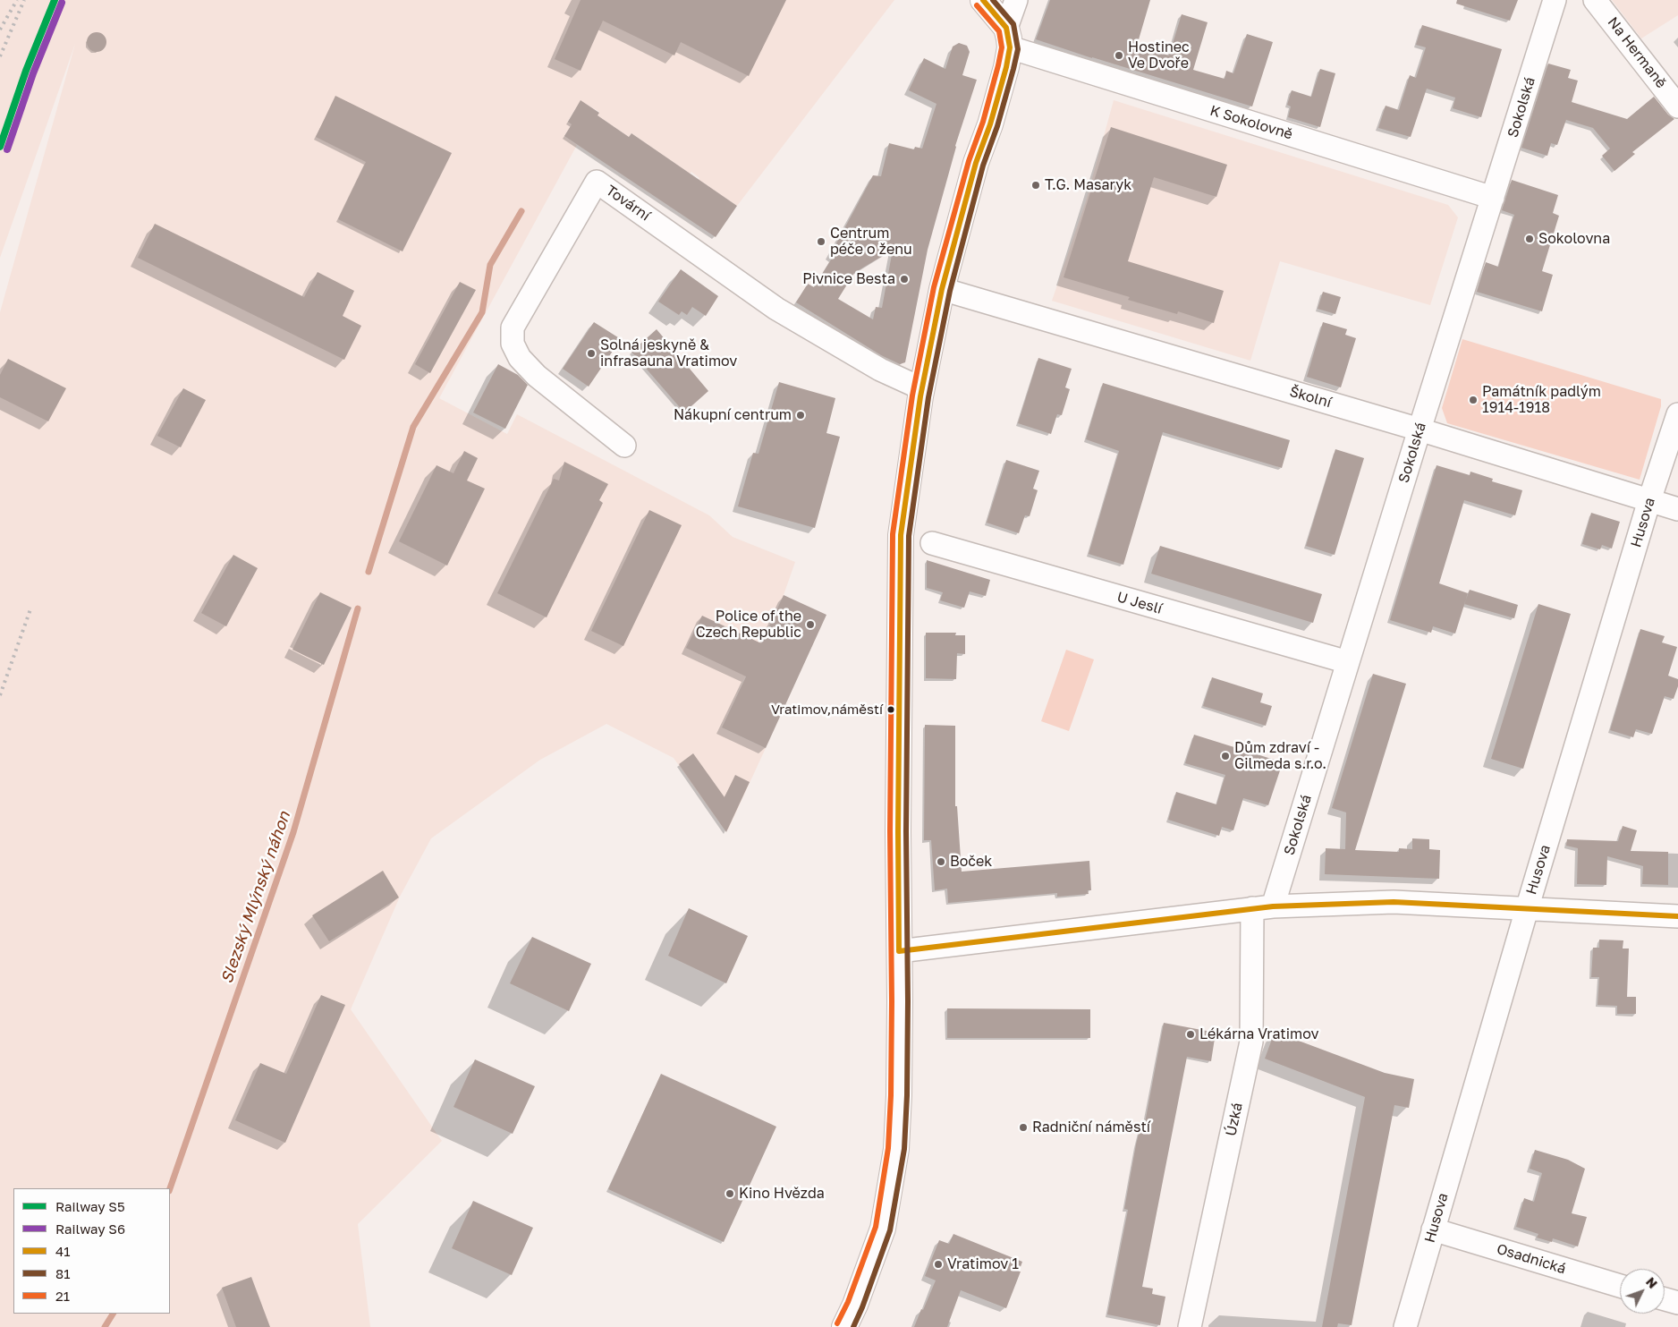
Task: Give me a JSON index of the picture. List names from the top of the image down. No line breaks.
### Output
{"streets":{"street":["Na Hermaně","Sokolská","K Sokolovně","Tovární","Školní","Husova","U Jeslí","Úzká","Osadnická"]},"crossings":[["Sokolská","K Sokolovně"],["Sokolská","Školní"],["Sokolská","U Jeslí"],["Sokolská","Úzká"],["Školní","Husova"],["Husova","Osadnická"]],"water":["Slezský Mlýnský náhon"],"places":["Hostinec Ve Dvoře","T.G. Masaryk","Sokolovna","Centrum péče o ženu","Pivnice Besta","Solná jeskyně & infrasauna Vratimov","Památník padlým 1914-1918","Nákupní centrum","Police of the Czech Republic","Vratimov,náměstí","Dům zdraví - Gilmeda s.r.o.","Boček","Lékárna Vratimov","Radniční náměstí","Kino Hvězda","Vratimov 1"],"lines":["rail line S5","transit line 41","transit line 81","rail line S6","transit line 21"],"legend":["Railway S5","Railway S6","41","81","21"],"north":"top right"}
